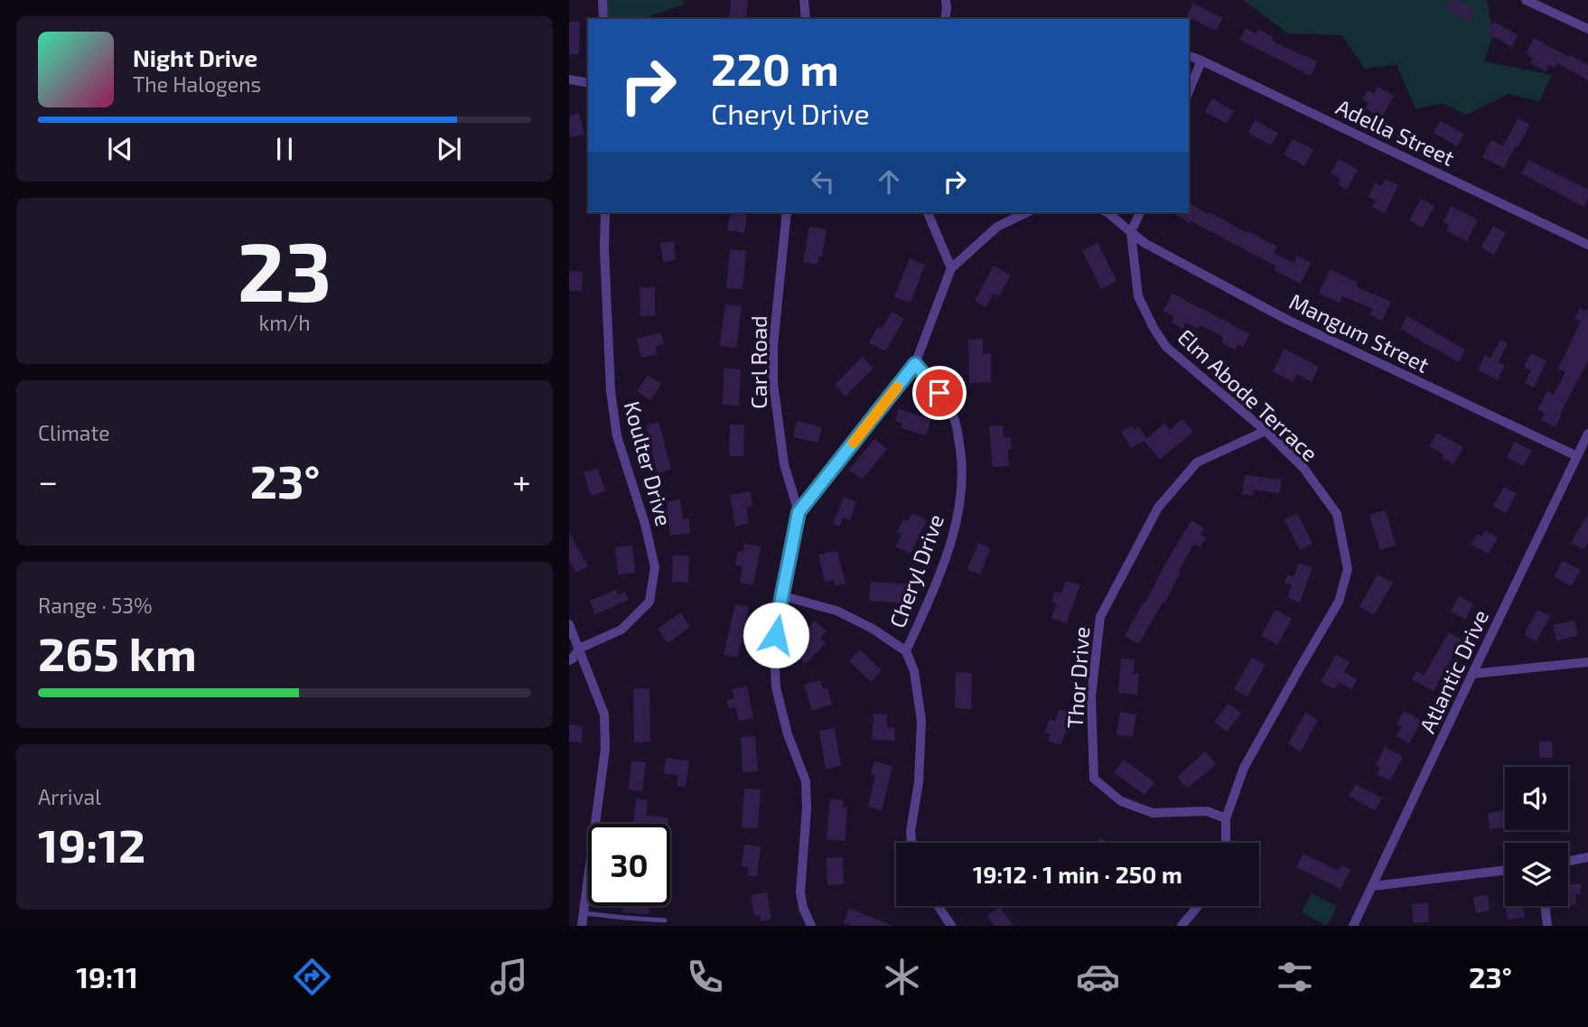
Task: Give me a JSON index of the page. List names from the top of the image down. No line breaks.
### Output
{"streets":{"street":["Adella Street","Mangum Street","Carl Road","Elm Abode Terrace","Koulter Drive","Cheryl Drive","Atlantic Drive","Thor Drive"]},"crossings":[["Mangum Street","Elm Abode Terrace"],["Mangum Street","Atlantic Drive"],["Elm Abode Terrace","Thor Drive"]],"page":{"turn":["220 m","Cheryl Drive"],"song":["Night Drive","The Halogens"],"tile":[["23","km/h"],"Climate",["Range · 53%","265 km"],["Arrival","19:12"]],"heat":["−","23°","+"],"limit":"30","trip":"19:12 · 1 min · 250 m","tabs":["19:11","23°"]}}
